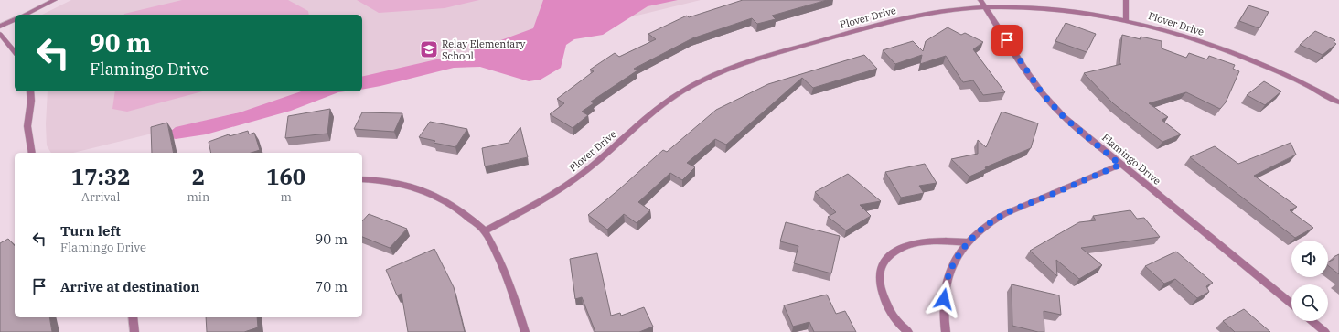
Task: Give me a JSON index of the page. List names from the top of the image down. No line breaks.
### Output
{"streets":{"street":["Plover Drive","Flamingo Drive"]},"crossings":[["Plover Drive","Flamingo Drive"]],"places":{"school or university":["Relay Elementary School"]},"page":{"turn":["90 m","Flamingo Drive"],"eta":["17:32","Arrival","2","min","160","m"],"list":[{"name":"Turn left","note":"Flamingo Drive","value":"90 m"},{"name":"Arrive at destination","value":"70 m"}]}}
